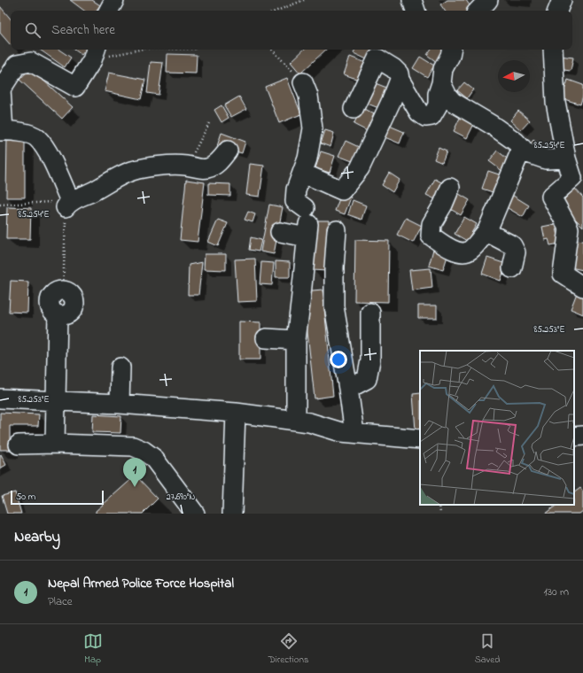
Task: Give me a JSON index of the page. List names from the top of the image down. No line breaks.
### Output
{"scale_bar":"50 m","north":"left","page":{"search":"Search here","pins":"1","scale":"50 m","heading":"Nearby","list":[{"mark":"1","name":"Nepal Armed Police Force Hospital","note":"Place","value":"130 m"}],"nav":["Map","Directions","Saved"]},"coordinates":["85.254°E","85.253°E","27.690°N"]}
